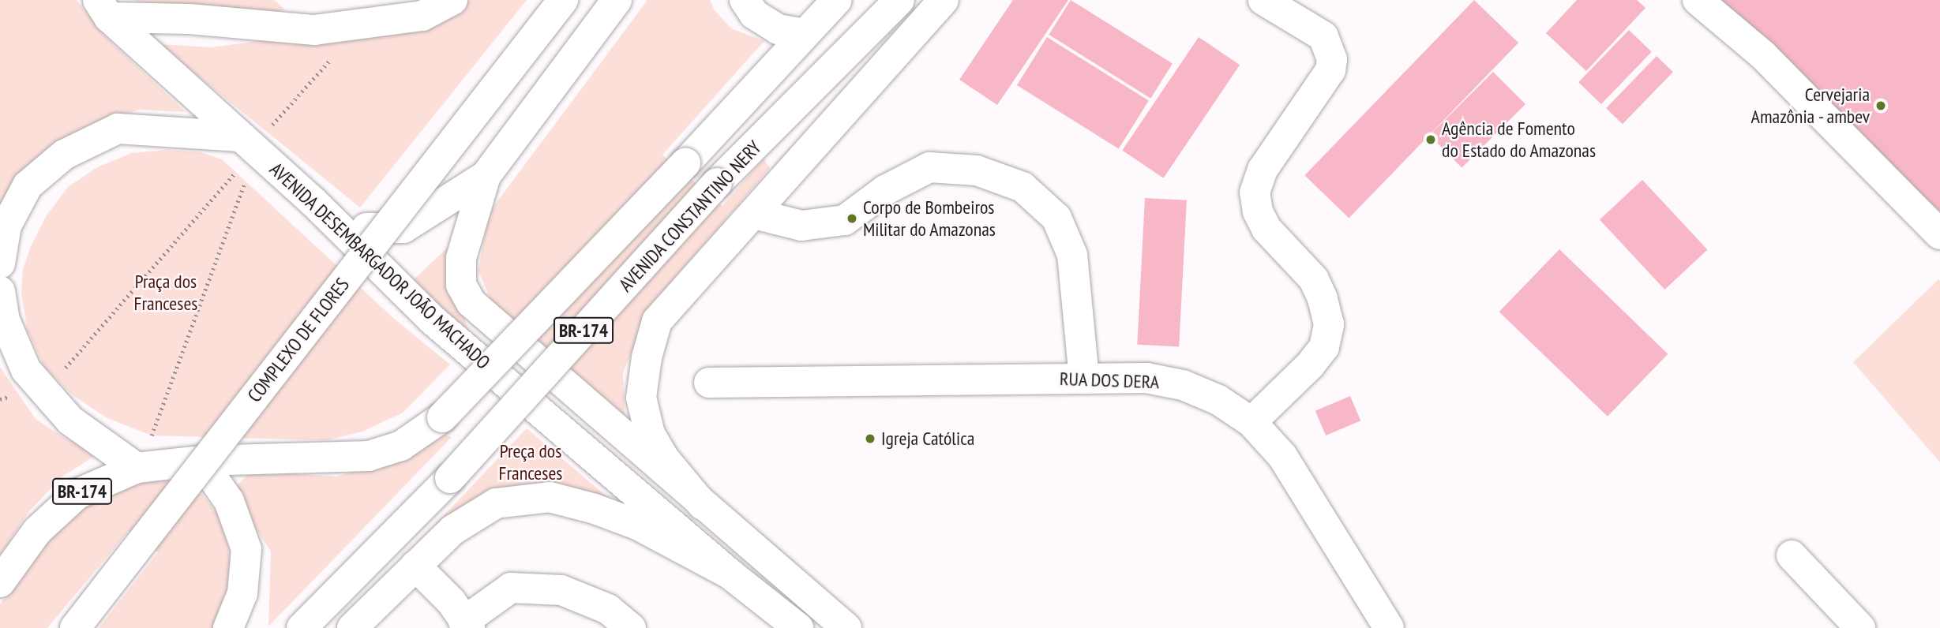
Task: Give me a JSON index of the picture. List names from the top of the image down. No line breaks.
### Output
{"streets":{"main road":["AVENIDA CONSTANTINO NERY","AVENIDA DESEMBARGADOR JOÃO MACHADO","BR-174","COMPLEXO DE FLORES","RUA DOS DERA"]},"crossings":[["AVENIDA CONSTANTINO NERY","BR-174"]],"parks":["Praça dos Franceses","Preça dos Franceses"],"places":["Cervejaria Amazônia - ambev","Agência de Fomento do Estado do Amazonas","Corpo de Bombeiros Militar do Amazonas","Igreja Católica"]}
